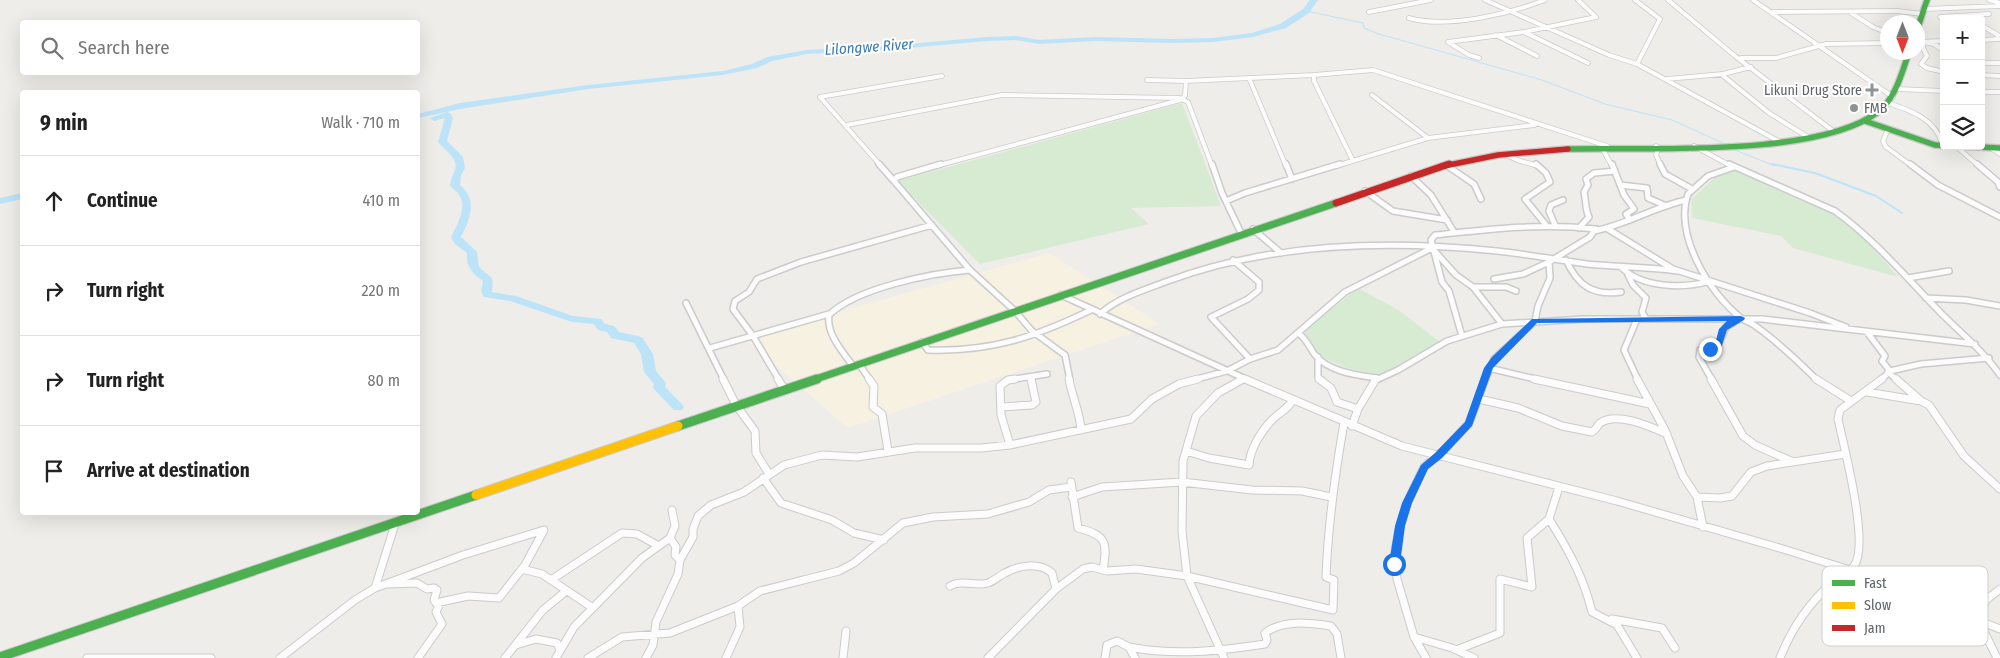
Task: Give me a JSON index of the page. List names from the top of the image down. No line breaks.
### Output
{"water":["Lilongwe River"],"places":{"health":["Likuni Drug Store"],"other":["FMB"]},"legend":["Fast","Slow","Jam"],"north":"bottom","page":{"map_buttons":["+","−"],"search":"Search here","heading":["9 min","Walk · 710 m"],"list":[["Continue","410 m"],["Turn right","220 m"],["Turn right","80 m"],"Arrive at destination"]}}
